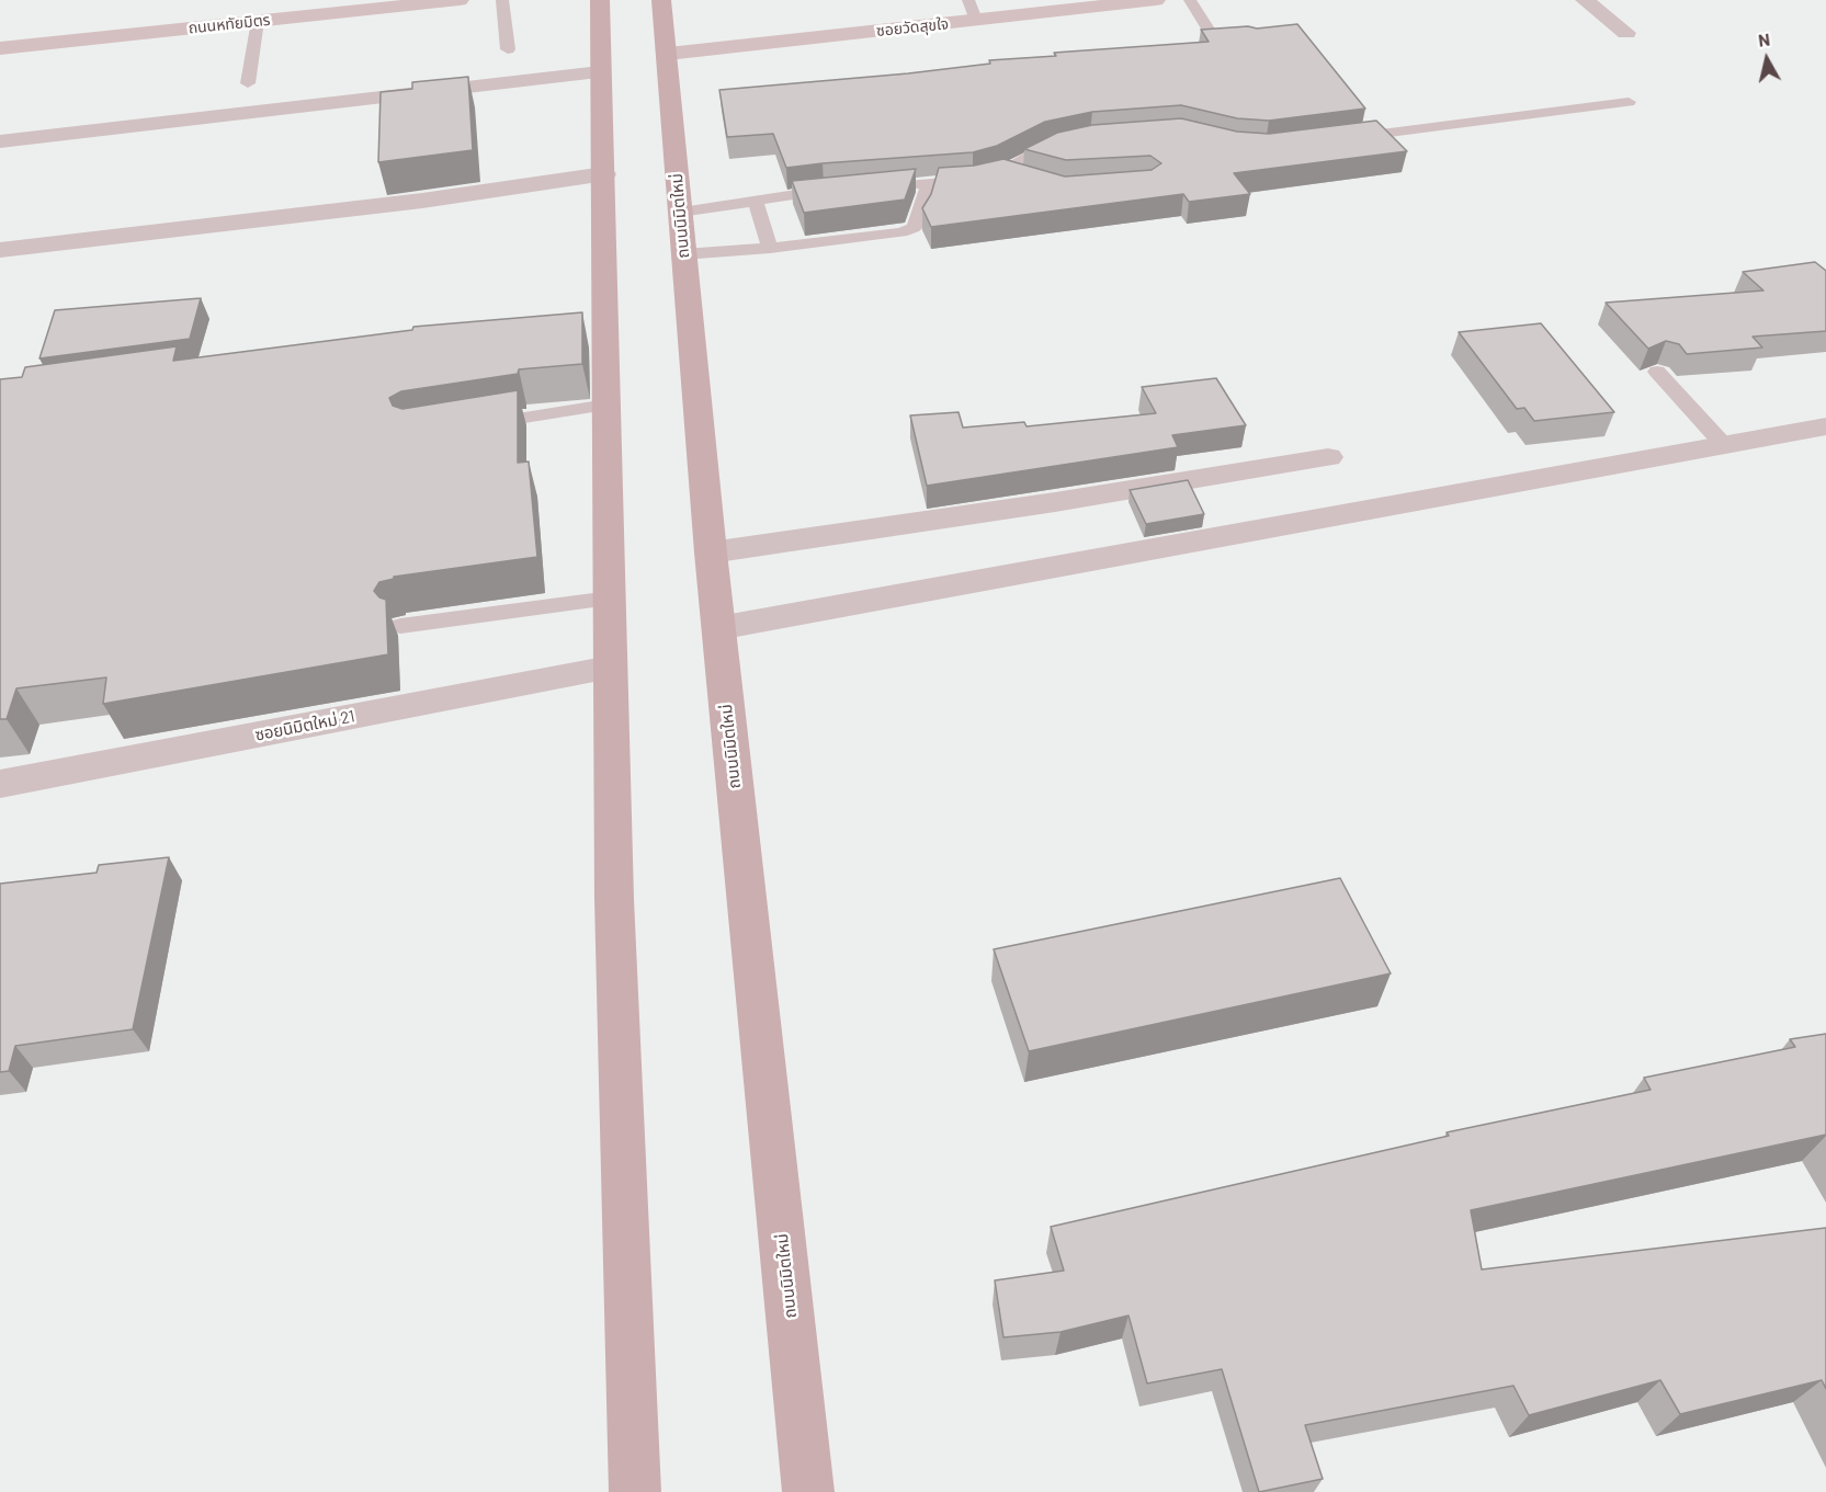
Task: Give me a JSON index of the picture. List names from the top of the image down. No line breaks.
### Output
{"streets":{"main road":["ถนนนิมิตใหม่"],"street":["ถนนหทัยมิตร","ซอยวัดสุขใจ","ซอยนิมิตใหม่ 21"]},"crossings":[["ซอยวัดสุขใจ","ถนนนิมิตใหม่"]],"north":"top"}
